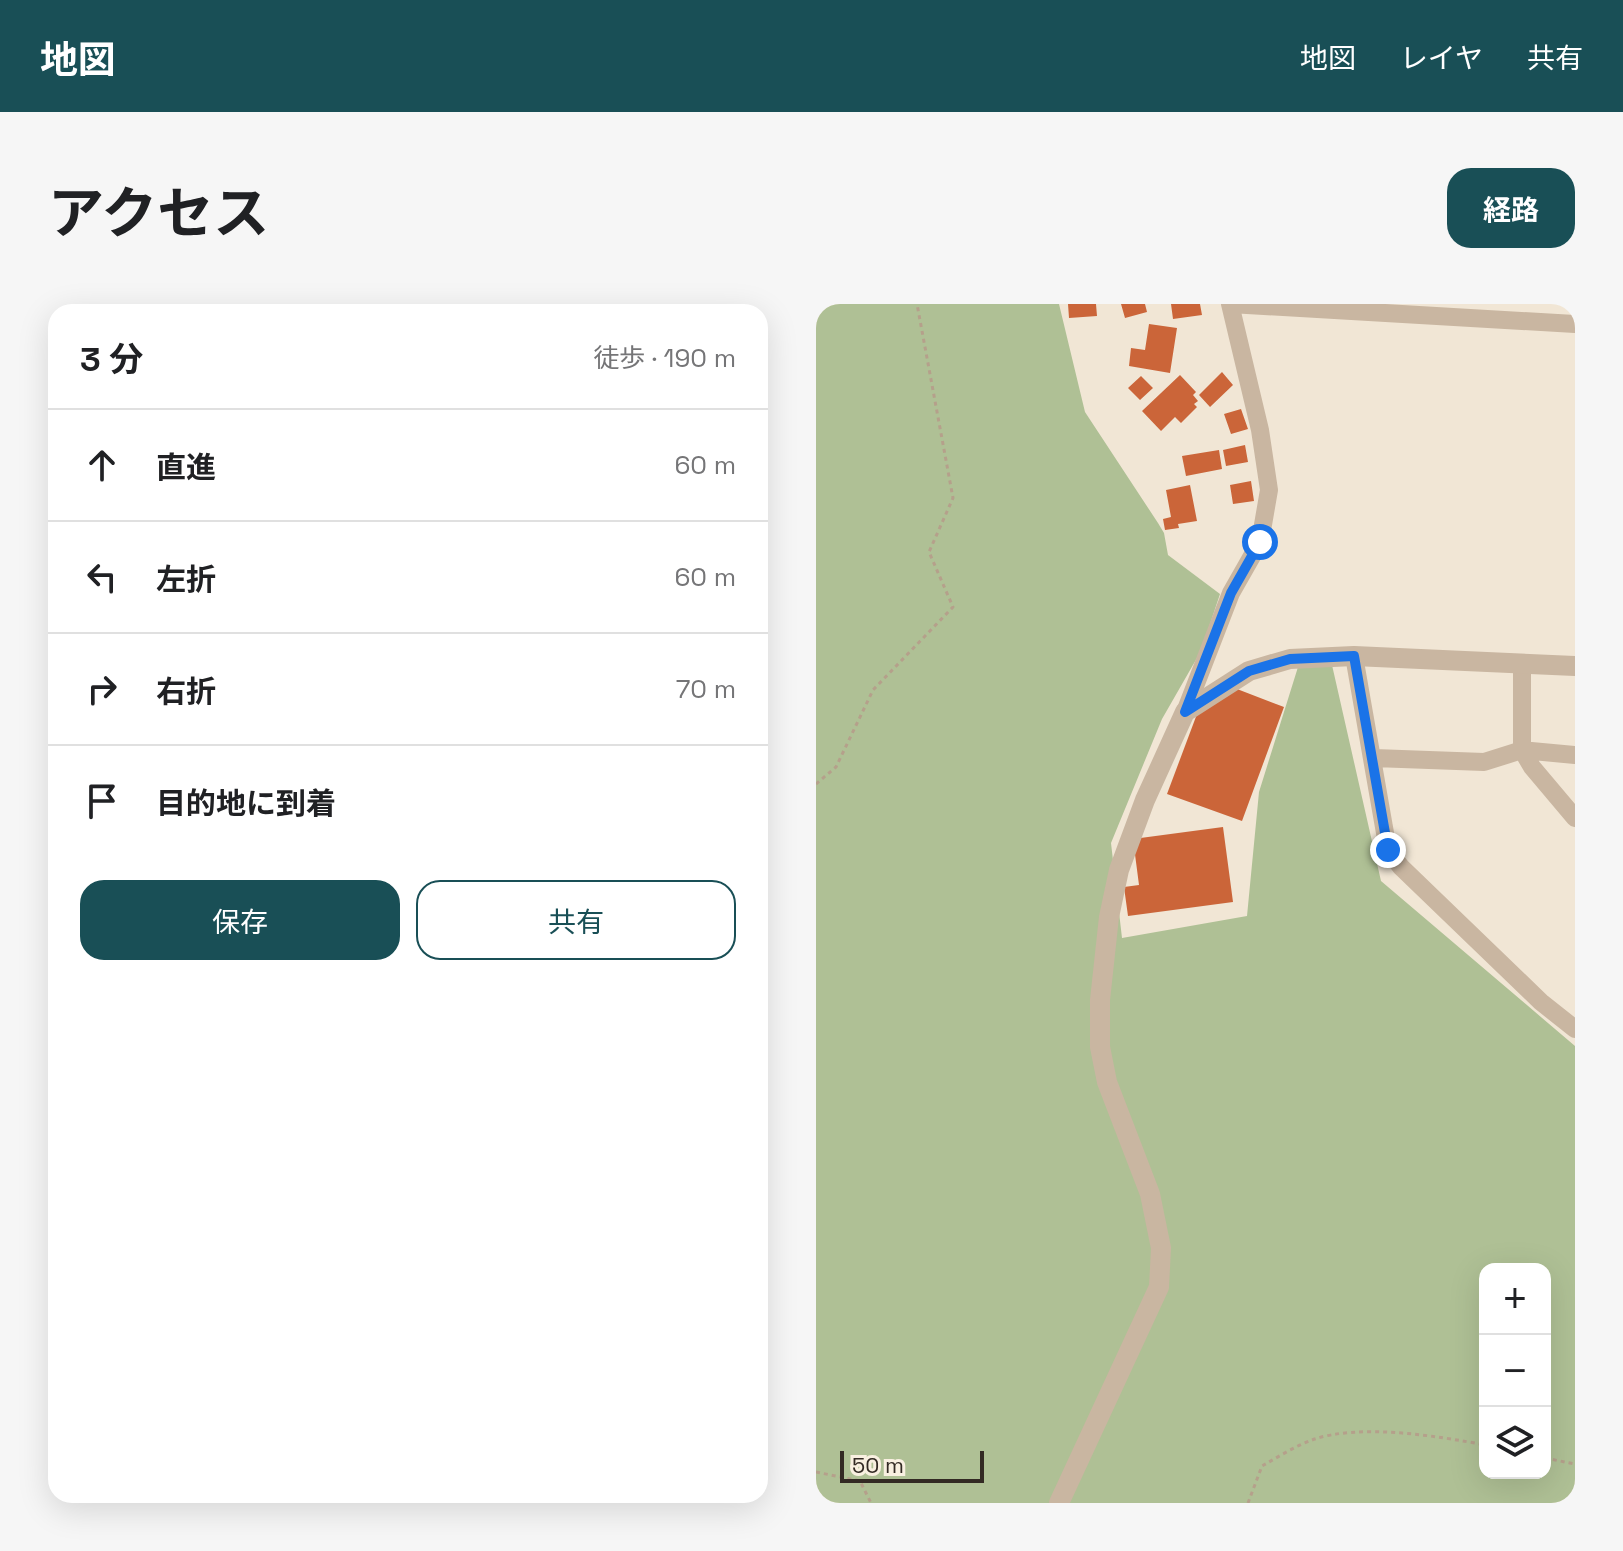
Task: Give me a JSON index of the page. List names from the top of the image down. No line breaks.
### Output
{"scale_bar":"50 m","page":{"header":"地図","nav":["地図","レイヤ","共有"],"title":"アクセス","buttons":["経路",["保存","共有"]],"heading":["3 分","徒歩 · 190 m"],"list":[["直進","60 m"],["左折","60 m"],["右折","70 m"],"目的地に到着"],"map_buttons":["+","−"],"scale":"50 m"}}
